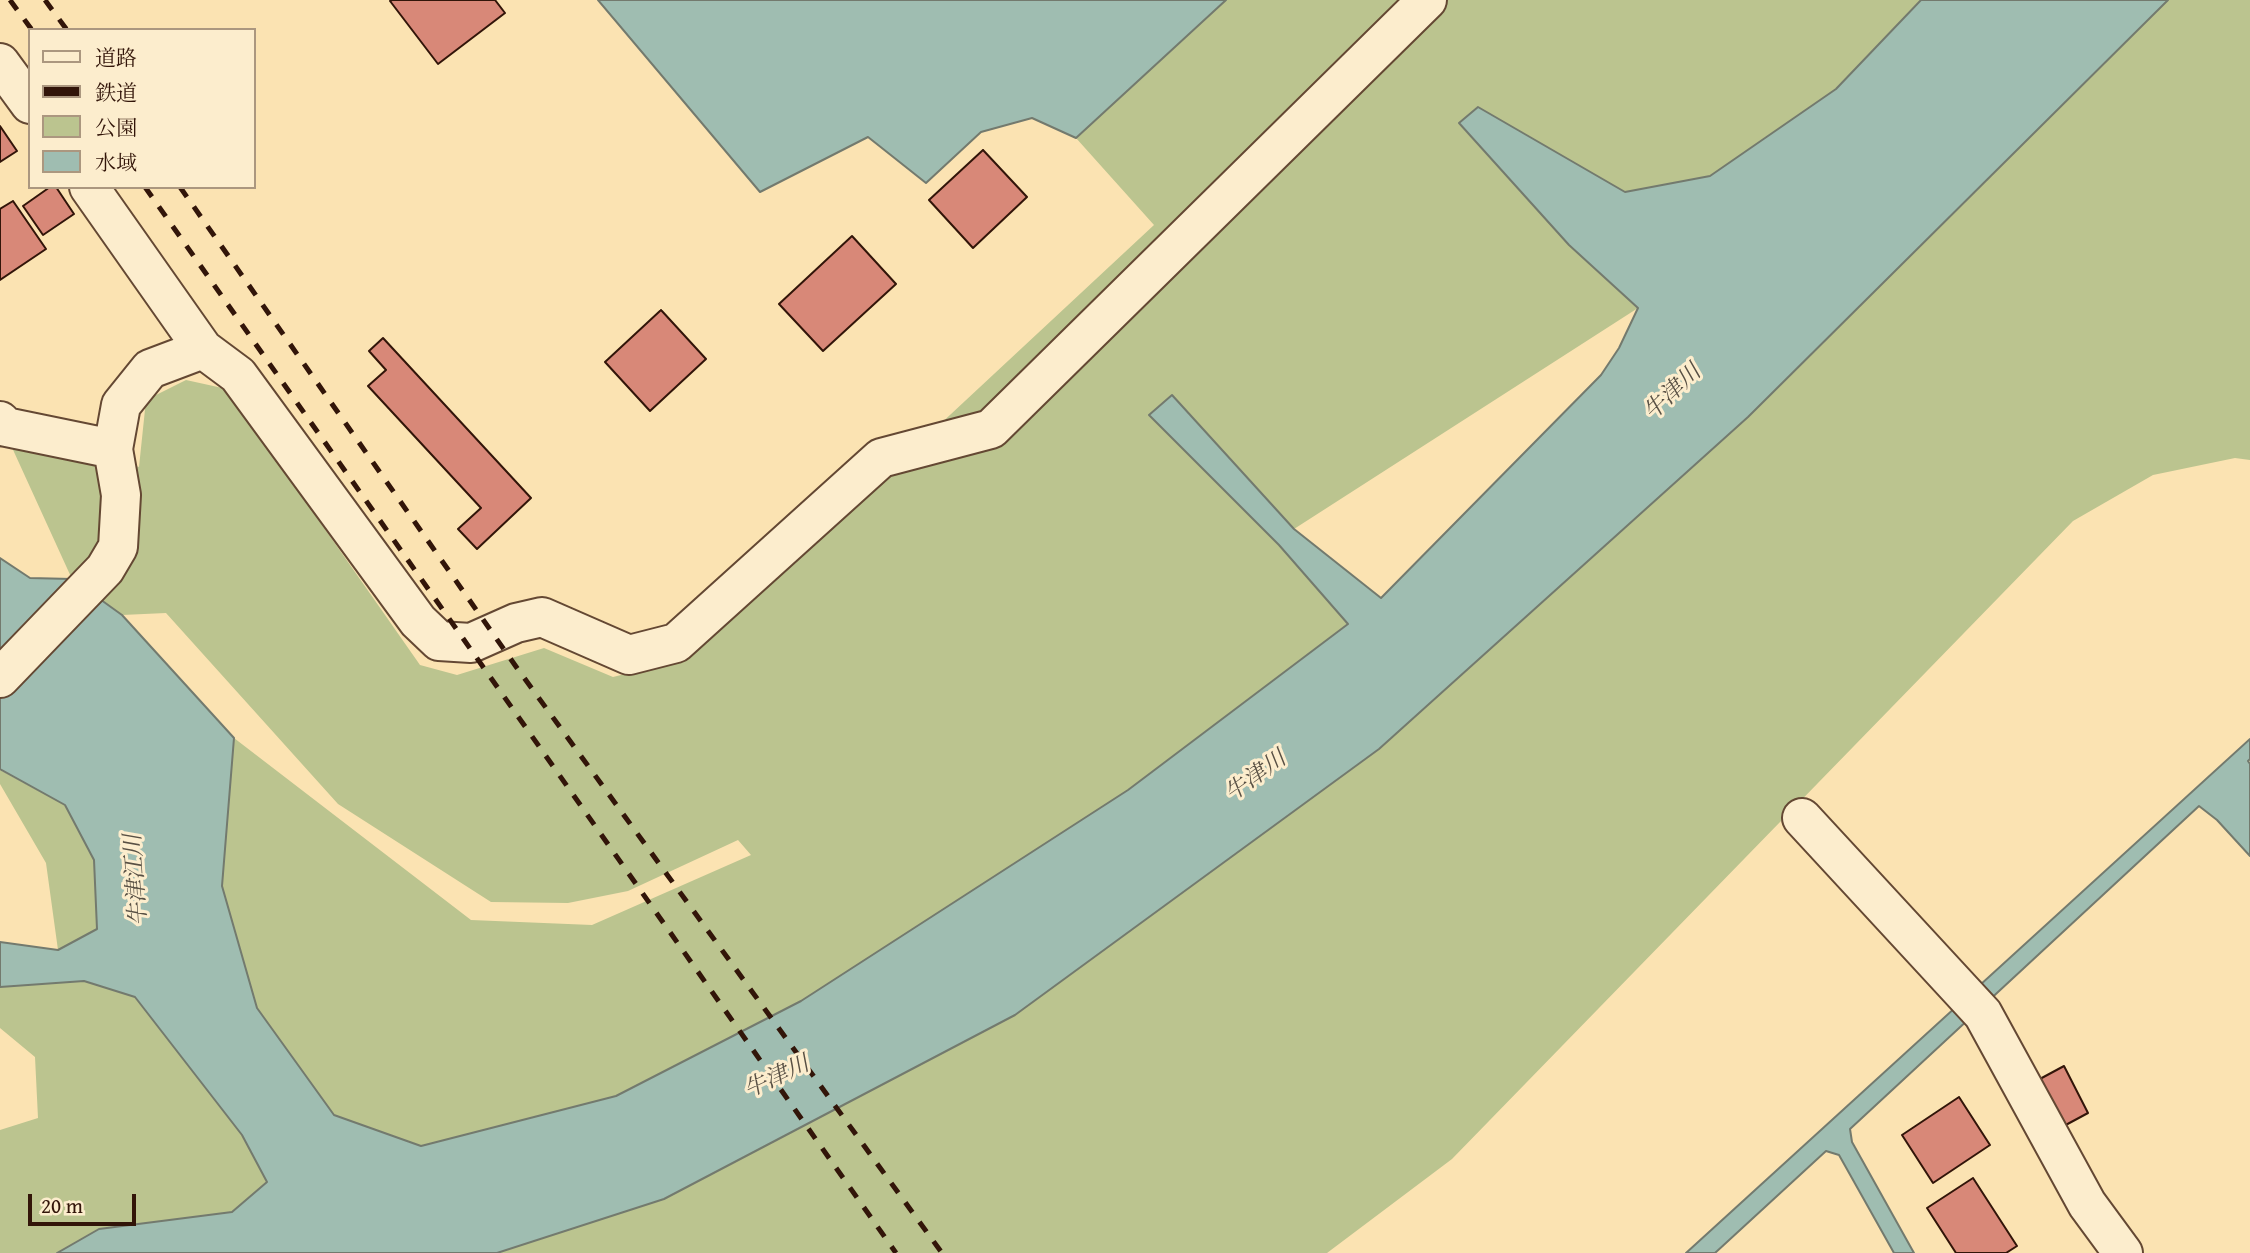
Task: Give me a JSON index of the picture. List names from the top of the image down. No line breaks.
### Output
{"water":["牛津川","牛津江川"],"legend":["道路","鉄道","公園","水域"],"scale_bar":"20 m"}
